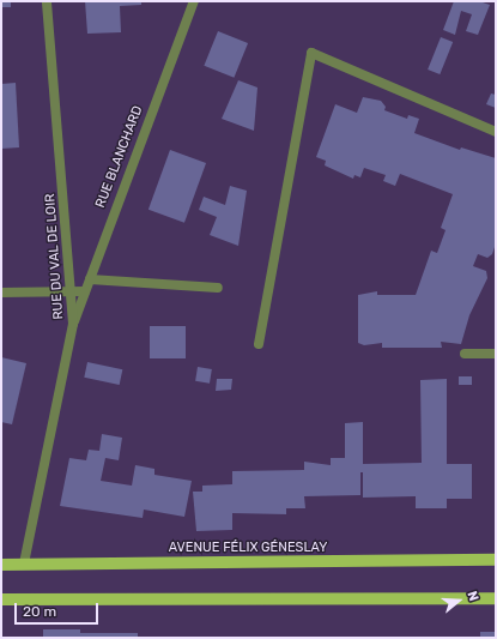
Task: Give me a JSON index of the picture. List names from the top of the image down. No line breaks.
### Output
{"streets":{"main road":["AVENUE FÉLIX GÉNESLAY"],"street":["RUE BLANCHARD","RUE DU VAL DE LOIR"]},"crossings":[["RUE BLANCHARD","RUE DU VAL DE LOIR"],["RUE DU VAL DE LOIR","AVENUE FÉLIX GÉNESLAY"]],"scale_bar":"20 m","north":"right"}
